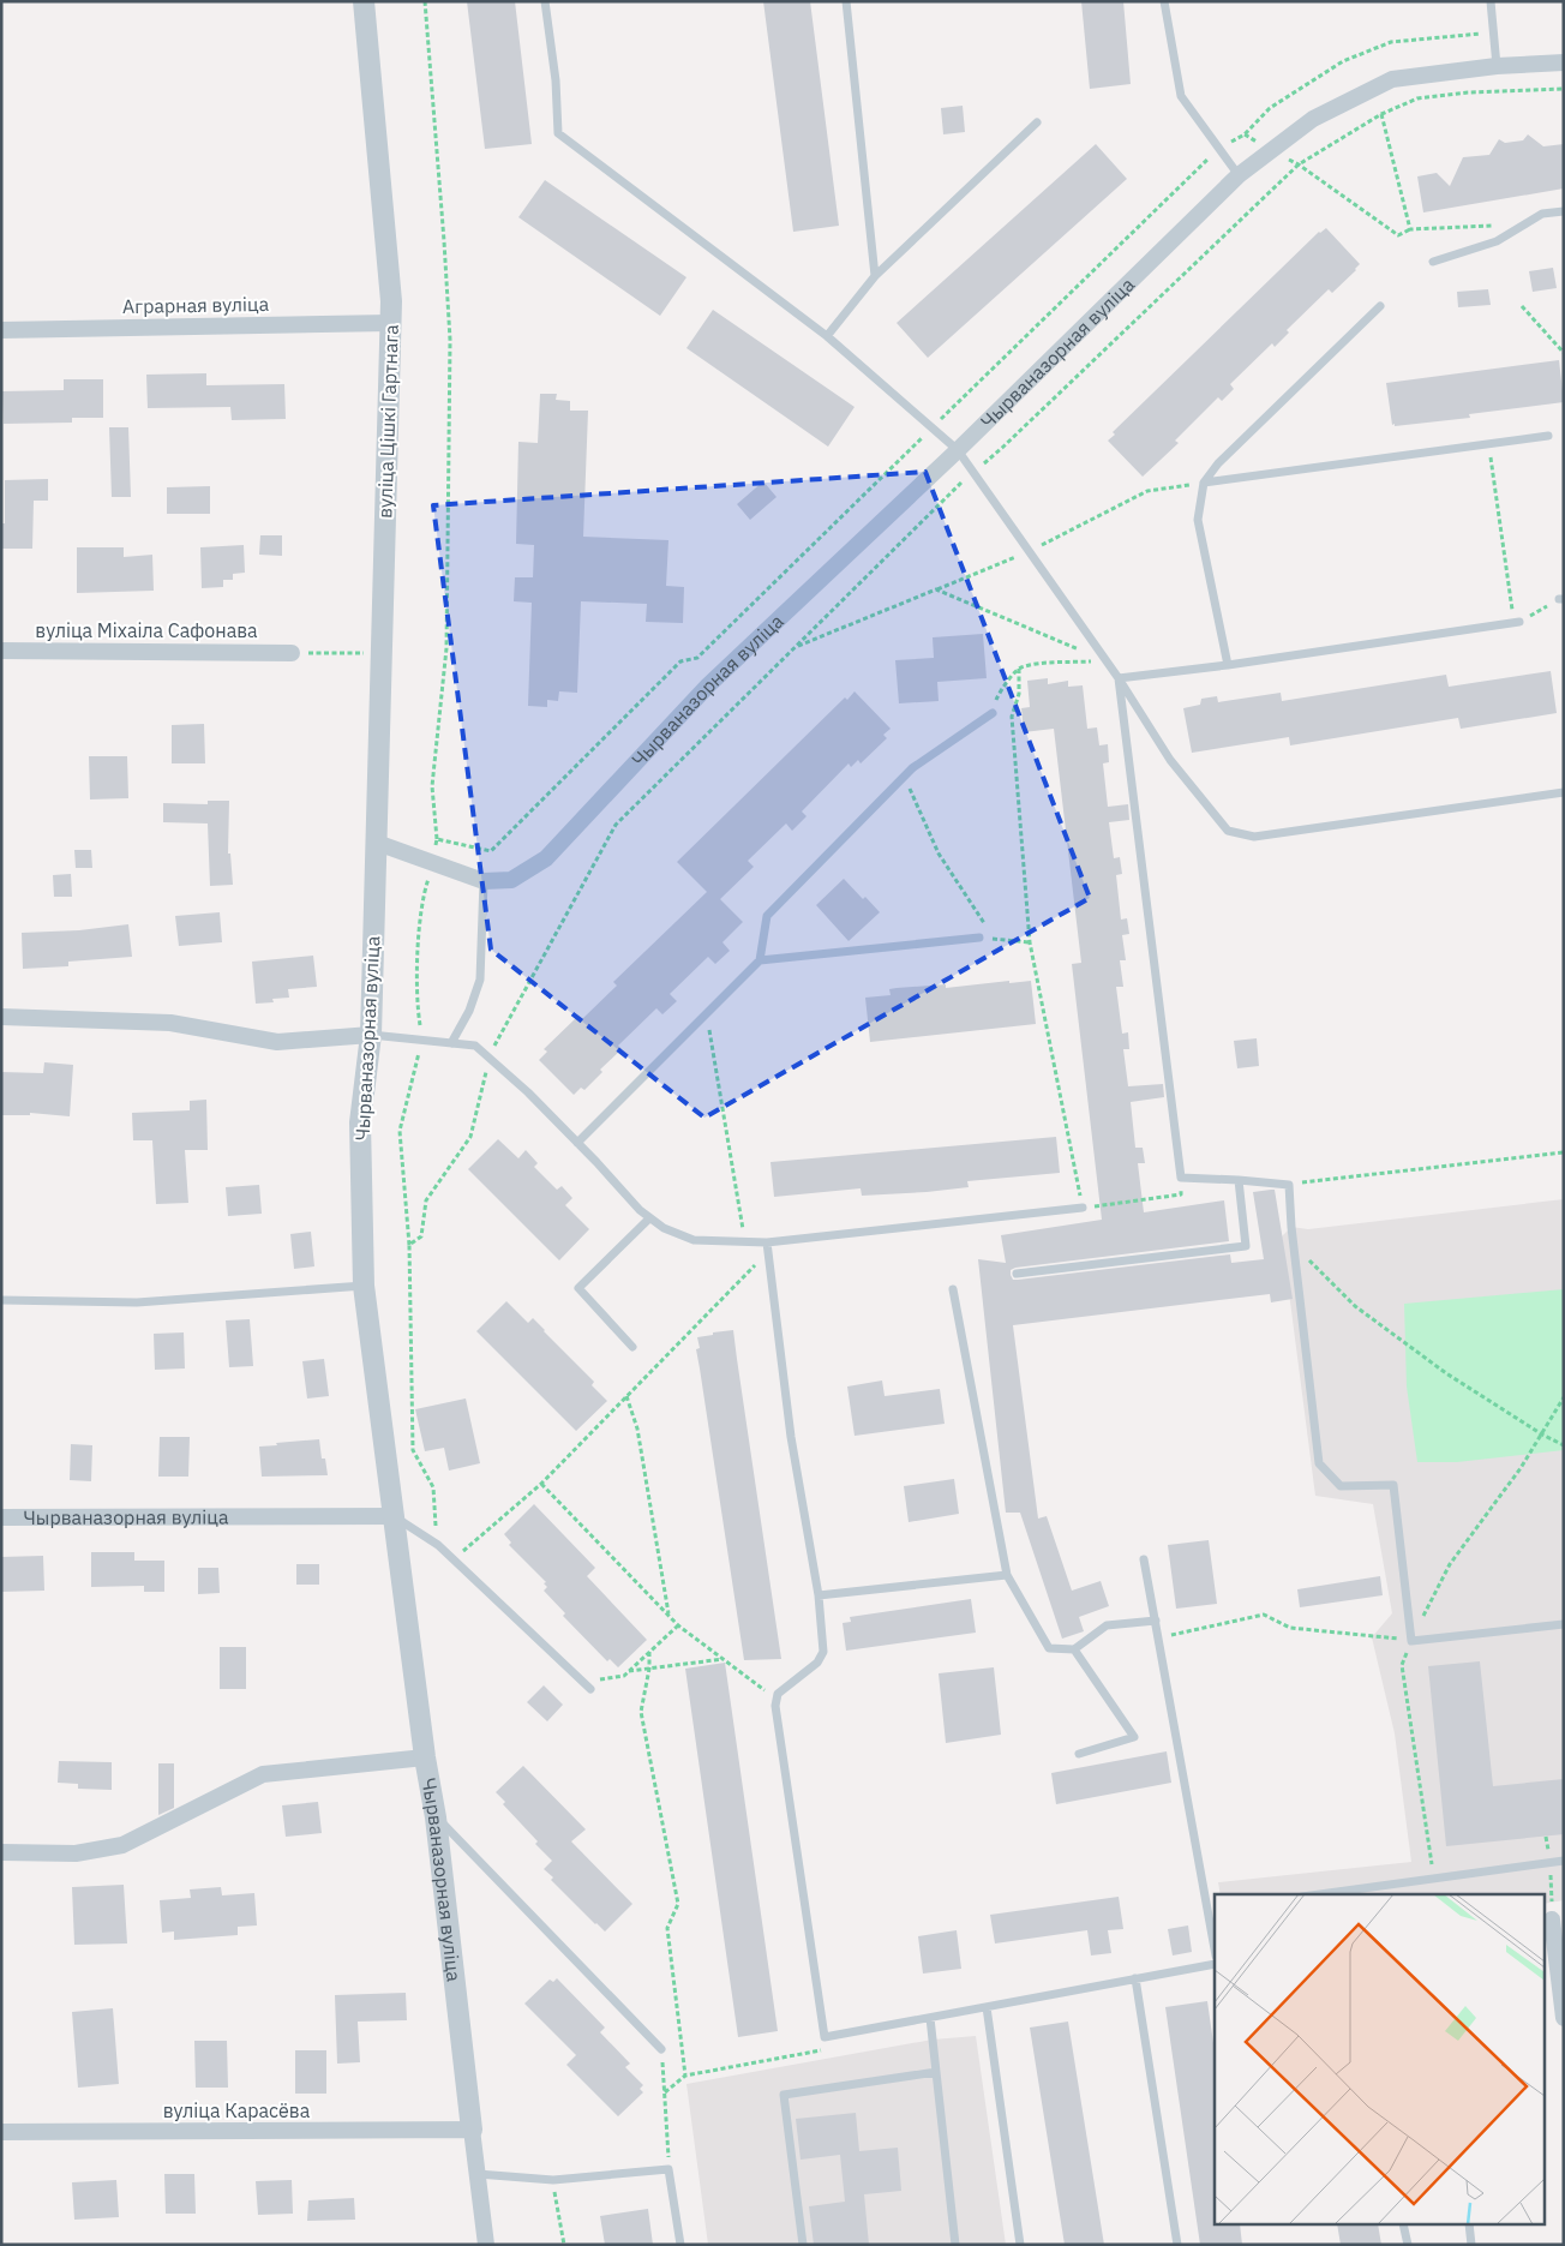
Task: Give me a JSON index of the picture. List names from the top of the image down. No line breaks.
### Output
{"streets":{"street":["Аграрная вуліца","Чырваназорная вуліца","вуліца Цішкі Гартнага","вуліца Міхаіла Сафонава","вуліца Карасёва"]},"crossings":[["Аграрная вуліца","вуліца Цішкі Гартнага"],["Чырваназорная вуліца","вуліца Цішкі Гартнага"],["Чырваназорная вуліца","вуліца Карасёва"]]}
